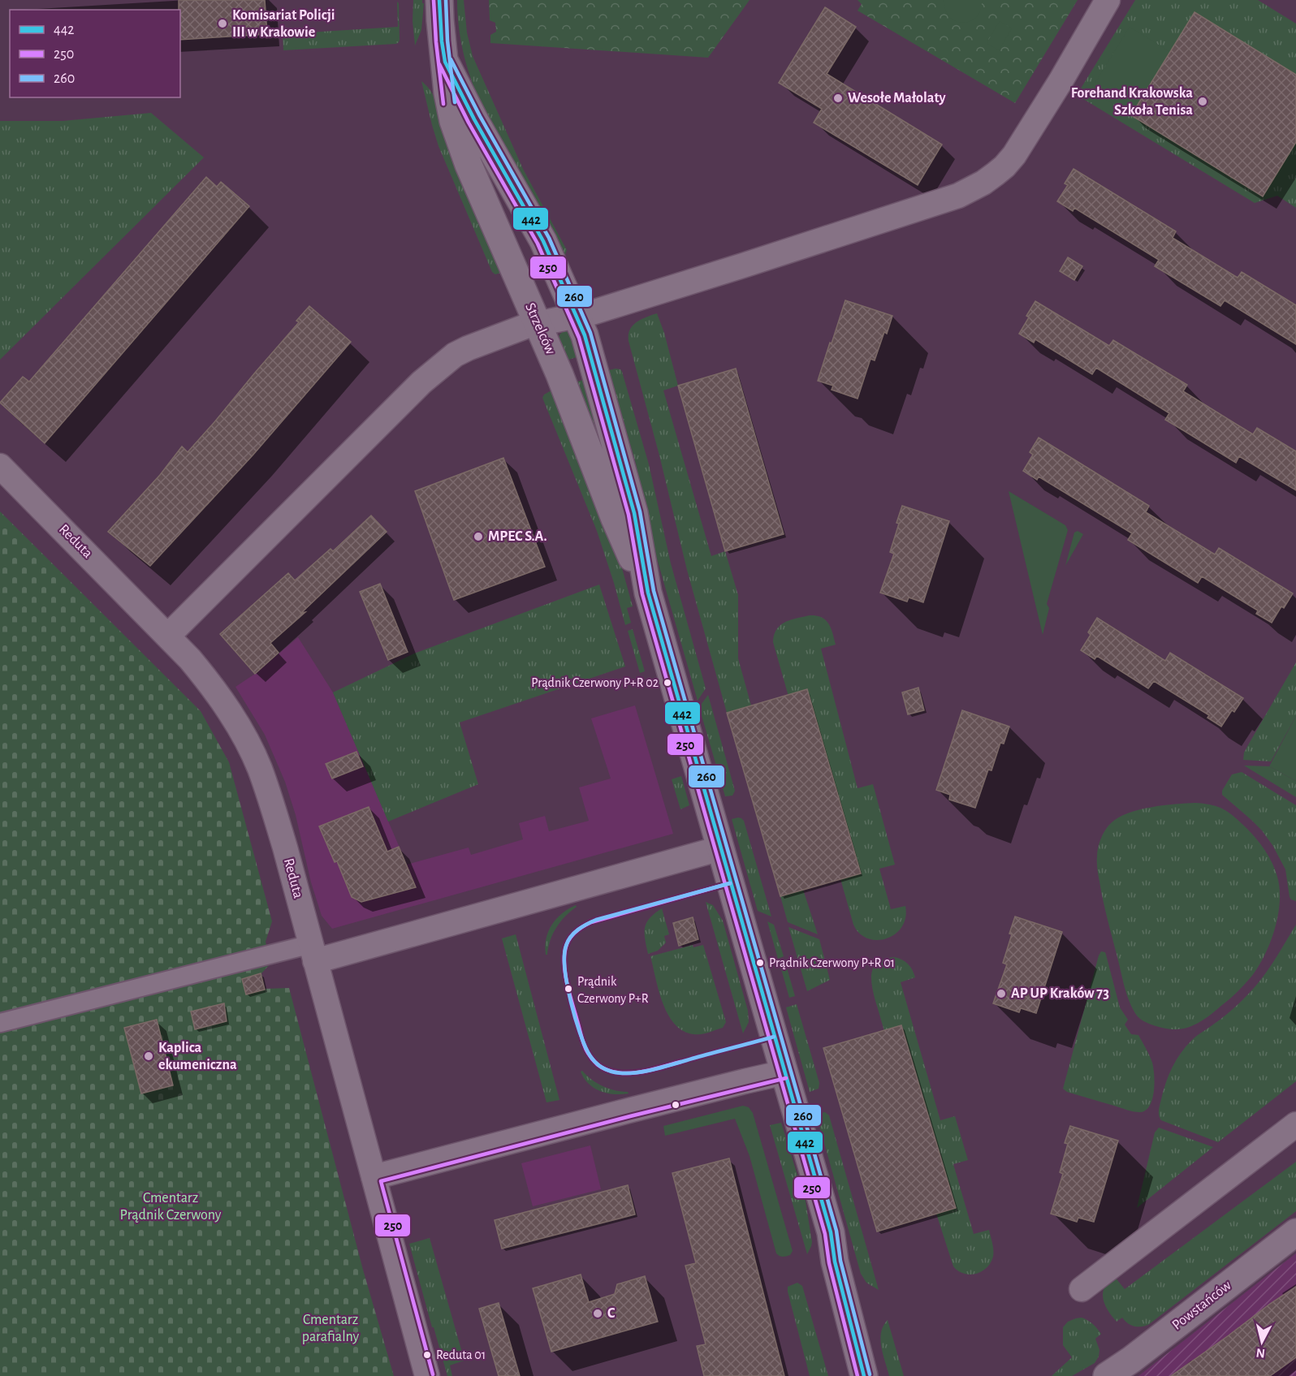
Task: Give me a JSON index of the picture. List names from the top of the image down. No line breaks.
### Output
{"streets":{"street":["Strzelców","Reduta","Powstańców"]},"parks":["Cmentarz Prądnik Czerwony","Cmentarz parafialny"],"places":["Komisariat Policji III w Krakowie","Wesołe Małolaty","Forehand Krakowska Szkoła Tenisa","MPEC S.A.","Prądnik Czerwony P+R 02","Prądnik Czerwony P+R 01","Prądnik Czerwony P+R","AP UP Kraków 73","Kaplica ekumeniczna","C","Reduta 01"],"lines":["transit line 442","transit line 250","transit line 260"],"legend":["442","250","260"],"north":"bottom"}
